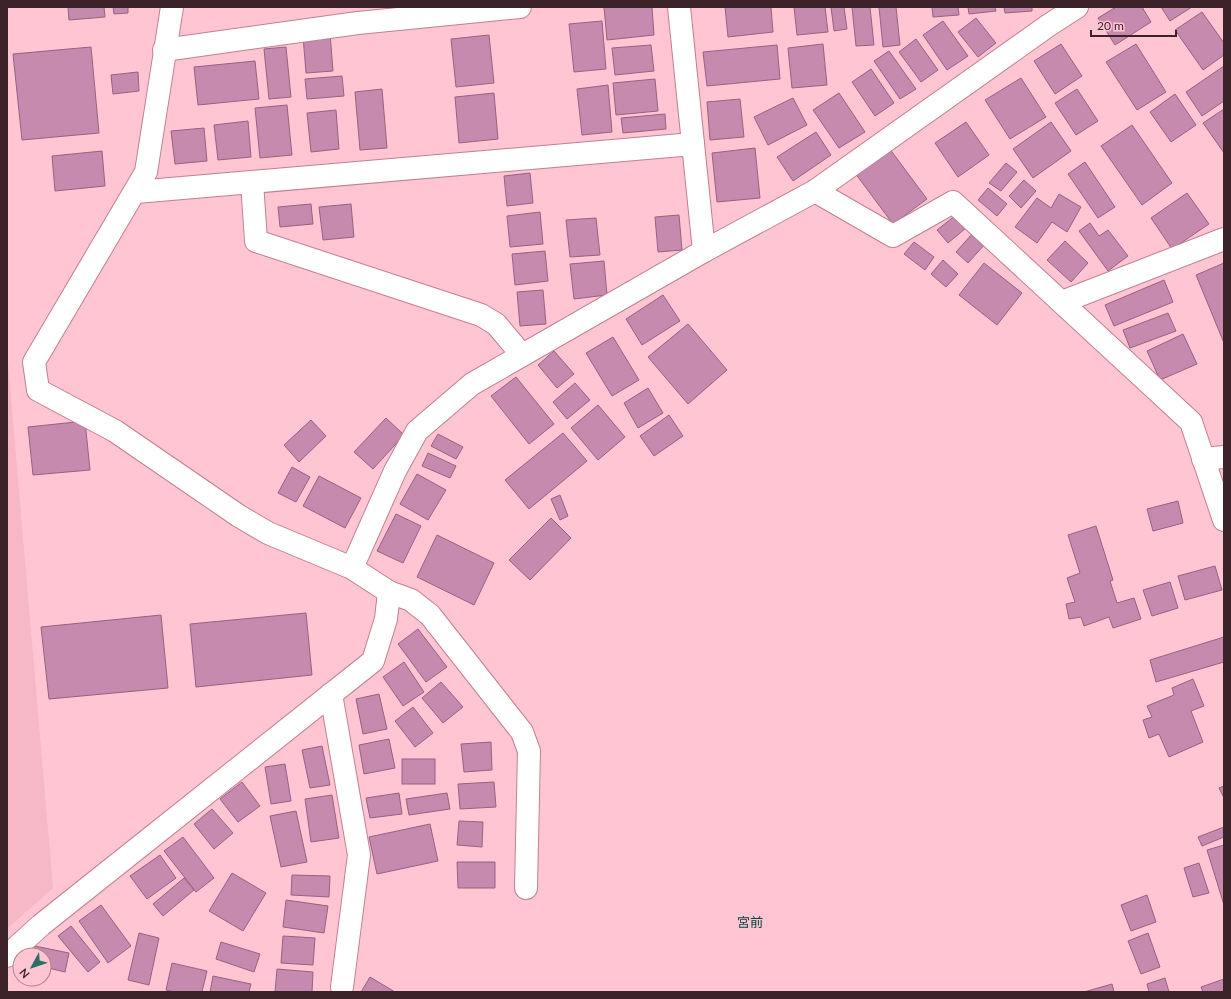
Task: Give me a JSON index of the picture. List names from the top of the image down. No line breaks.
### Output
{"districts":["宮前"],"scale_bar":"20 m","north":"bottom left"}
